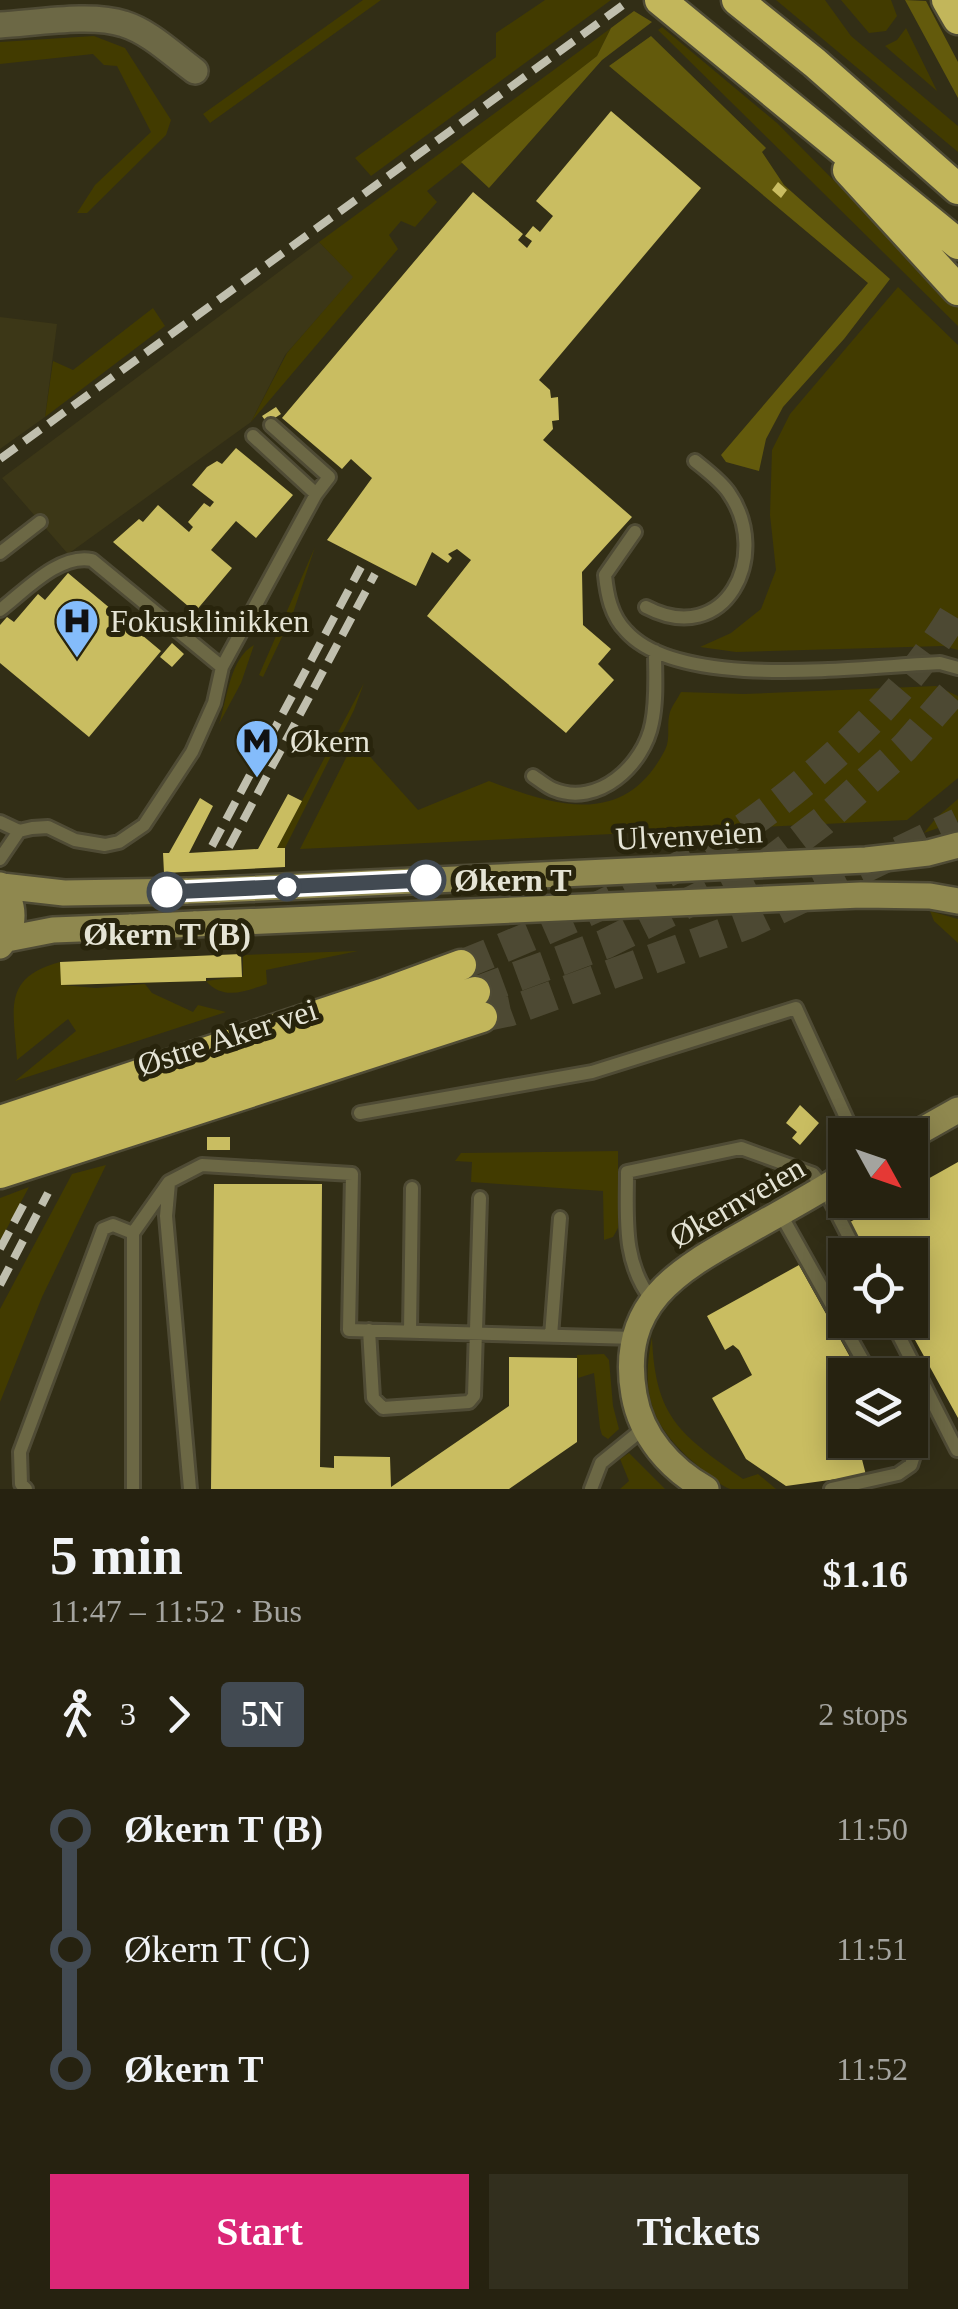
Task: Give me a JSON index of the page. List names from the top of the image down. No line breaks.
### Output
{"streets":{"highway":["Østre Aker vei"],"main road":["Ulvenveien","Økernveien"]},"places":{"hospital":["Fokusklinikken"],"metro station":["Økern"],"other":["Økern T","Økern T (B)"]},"lines":["bus line 5N"],"north":"bottom right","page":{"heading":["5 min","11:47 – 11:52 · Bus","$1.16"],"legs":["3","5N","2 stops"],"list":[{"name":"Økern T (B)","value":"11:50"},{"name":"Økern T (C)","value":"11:51"},{"name":"Økern T","value":"11:52"}],"buttons":["Start","Tickets"]}}
